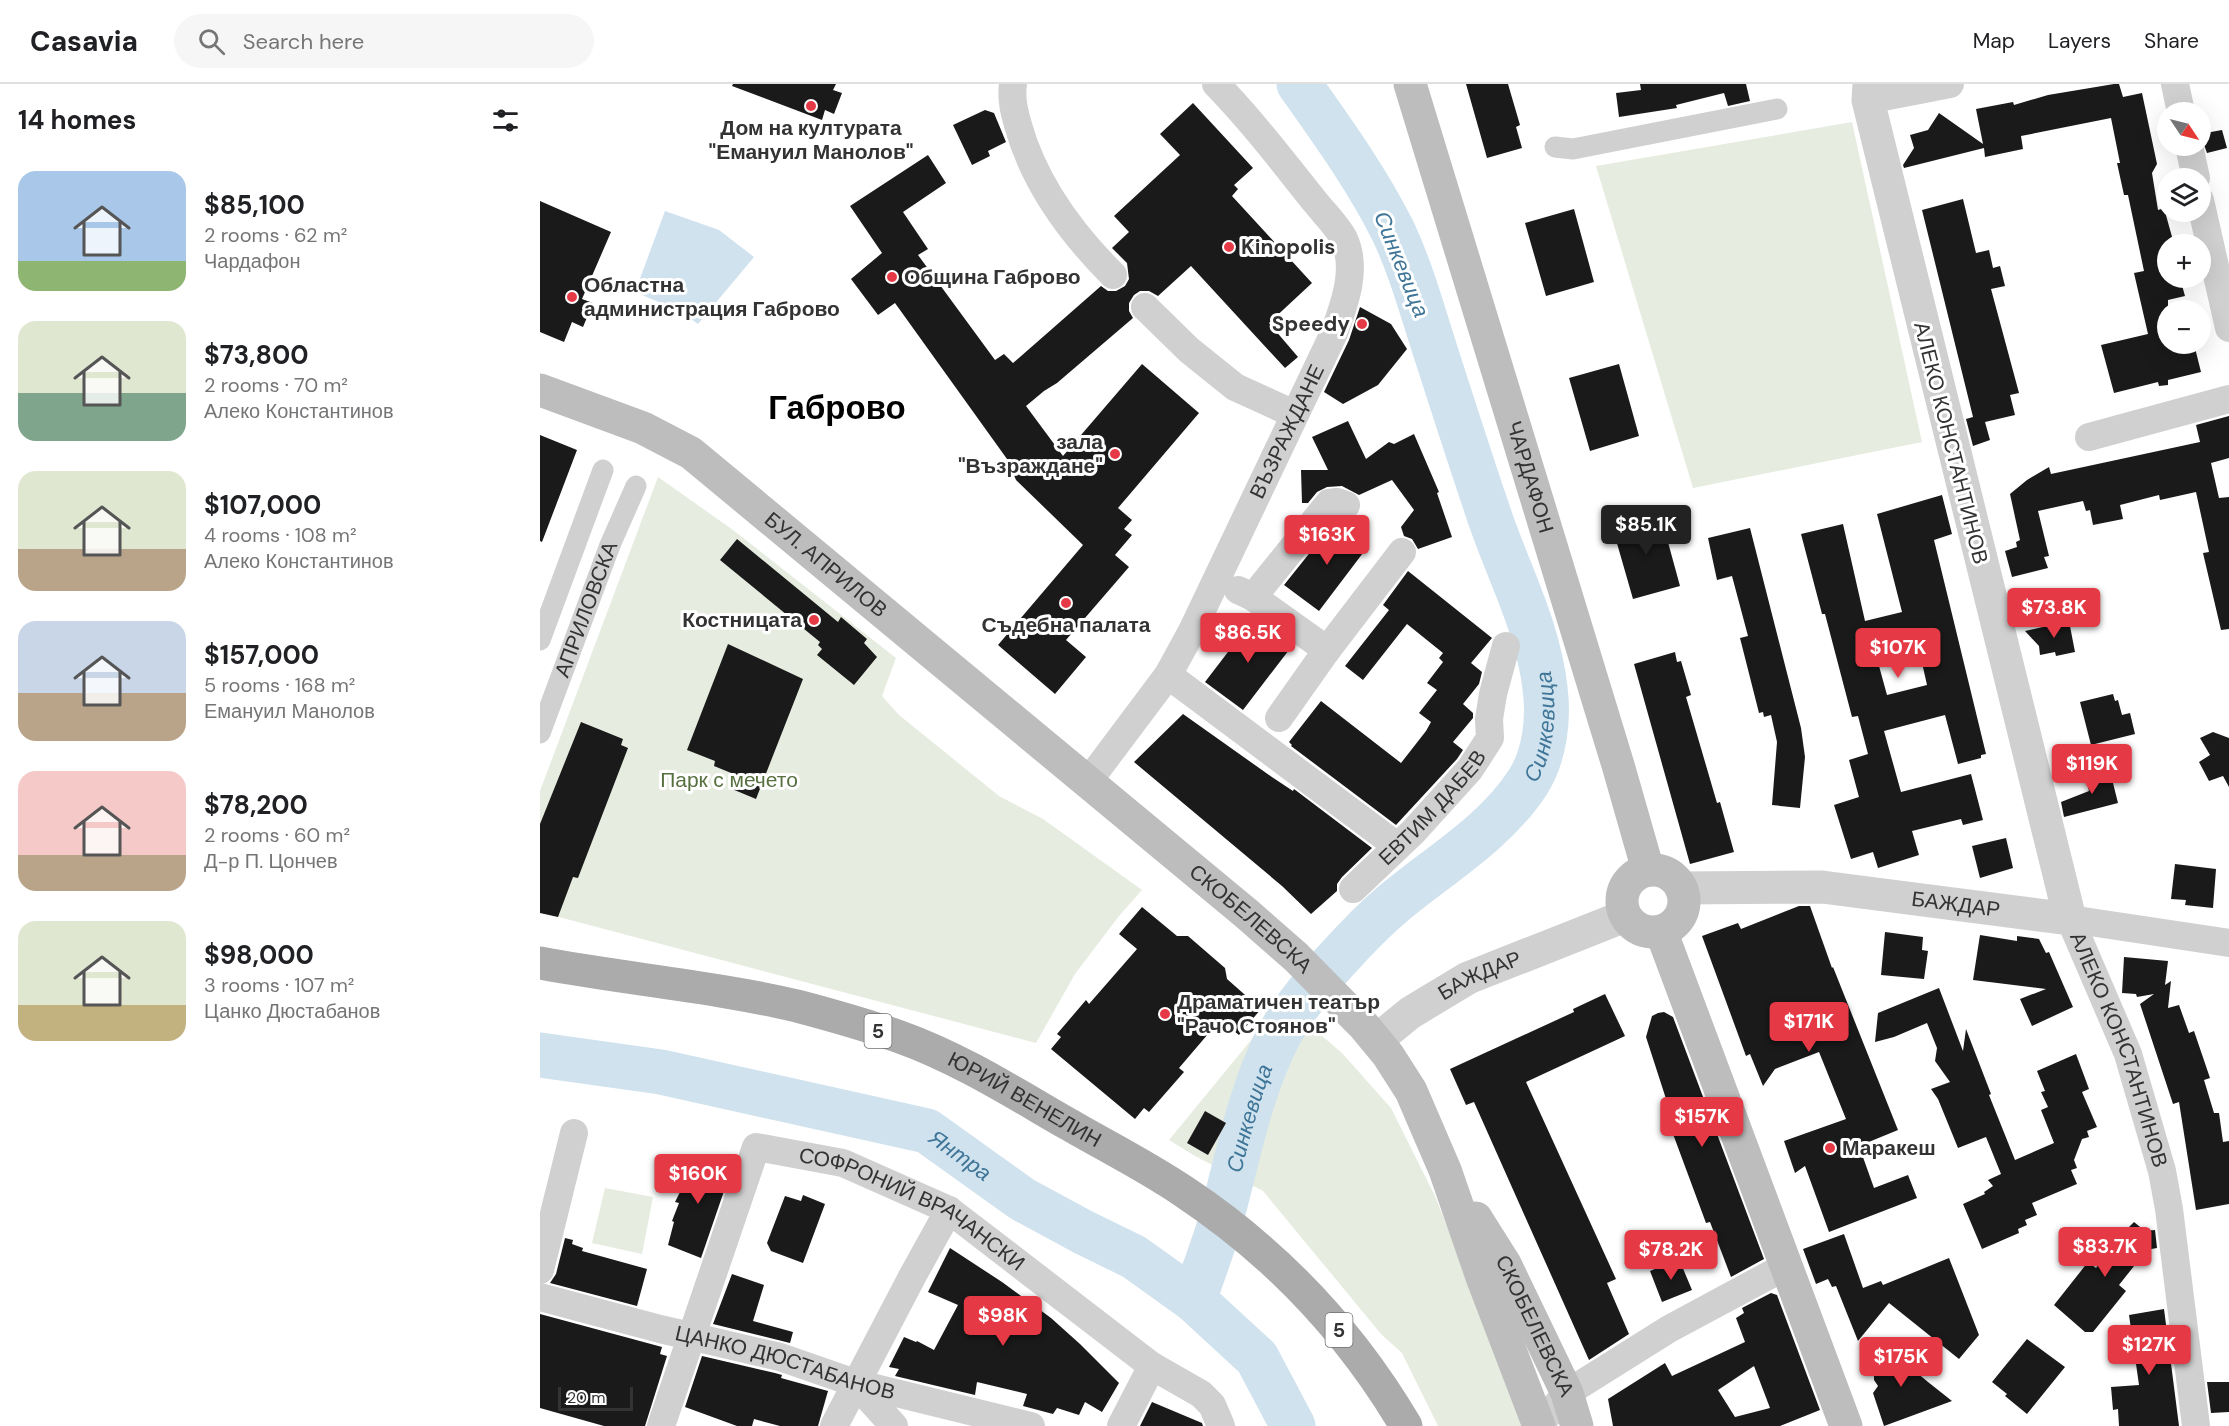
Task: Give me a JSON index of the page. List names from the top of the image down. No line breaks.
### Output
{"streets":{"main road":["ЧАРДАФОН","БУЛ. АПРИЛОВ","СКОБЕЛЕВСКА","5","ЮРИЙ ВЕНЕЛИН"],"street":["ВЪЗРАЖДАНЕ","АЛЕКО КОНСТАНТИНОВ","АПРИЛОВСКА","ЕВТИМ ДАБЕВ","БАЖДАР","СОФРОНИЙ ВРАЧАНСКИ","ЦАНКО ДЮСТАБАНОВ"]},"crossings":[["ВЪЗРАЖДАНЕ","БУЛ. АПРИЛОВ"],["ВЪЗРАЖДАНЕ","СКОБЕЛЕВСКА"],["АЛЕКО КОНСТАНТИНОВ","БАЖДАР"],["ЧАРДАФОН","БАЖДАР"],["БУЛ. АПРИЛОВ","СКОБЕЛЕВСКА"],["БАЖДАР","СКОБЕЛЕВСКА"],["СОФРОНИЙ ВРАЧАНСКИ","ЦАНКО ДЮСТАБАНОВ"]],"districts":["Габрово"],"water":["Синкевица","Янтра"],"parks":["Парк с мечето"],"places":["Дом на културата \"Емануил Манолов\"","Kinopolis","Община Габрово","Областна администрация Габрово","Speedy","зала \"Възраждане\"","Съдебна палата","Костницата","Драматичен театър \"Рачо Стоянов\"","Маракеш"],"scale_bar":"20 m","north":"bottom right","page":{"header":"Casavia","search":"Search here","nav":["Map","Layers","Share"],"heading":"14 homes","map_buttons":["+","−"],"list":[{"name":"$85,100","note":"2 rooms · 62 m² · Чардафон"},{"name":"$73,800","note":"2 rooms · 70 m² · Алеко Константинов"},{"name":"$107,000","note":"4 rooms · 108 m² · Алеко Константинов"},{"name":"$157,000","note":"5 rooms · 168 m² · Емануил Манолов"},{"name":"$78,200","note":"2 rooms · 60 m² · Д-р П. Цончев"},{"name":"$98,000","note":"3 rooms · 107 m² · Цанко Дюстабанов"}],"price":["$85.1K","$163K","$73.8K","$86.5K","$107K","$119K","$171K","$157K","$160K","$83.7K","$78.2K","$98K","$127K","$175K"],"scale":"20 m"}}
